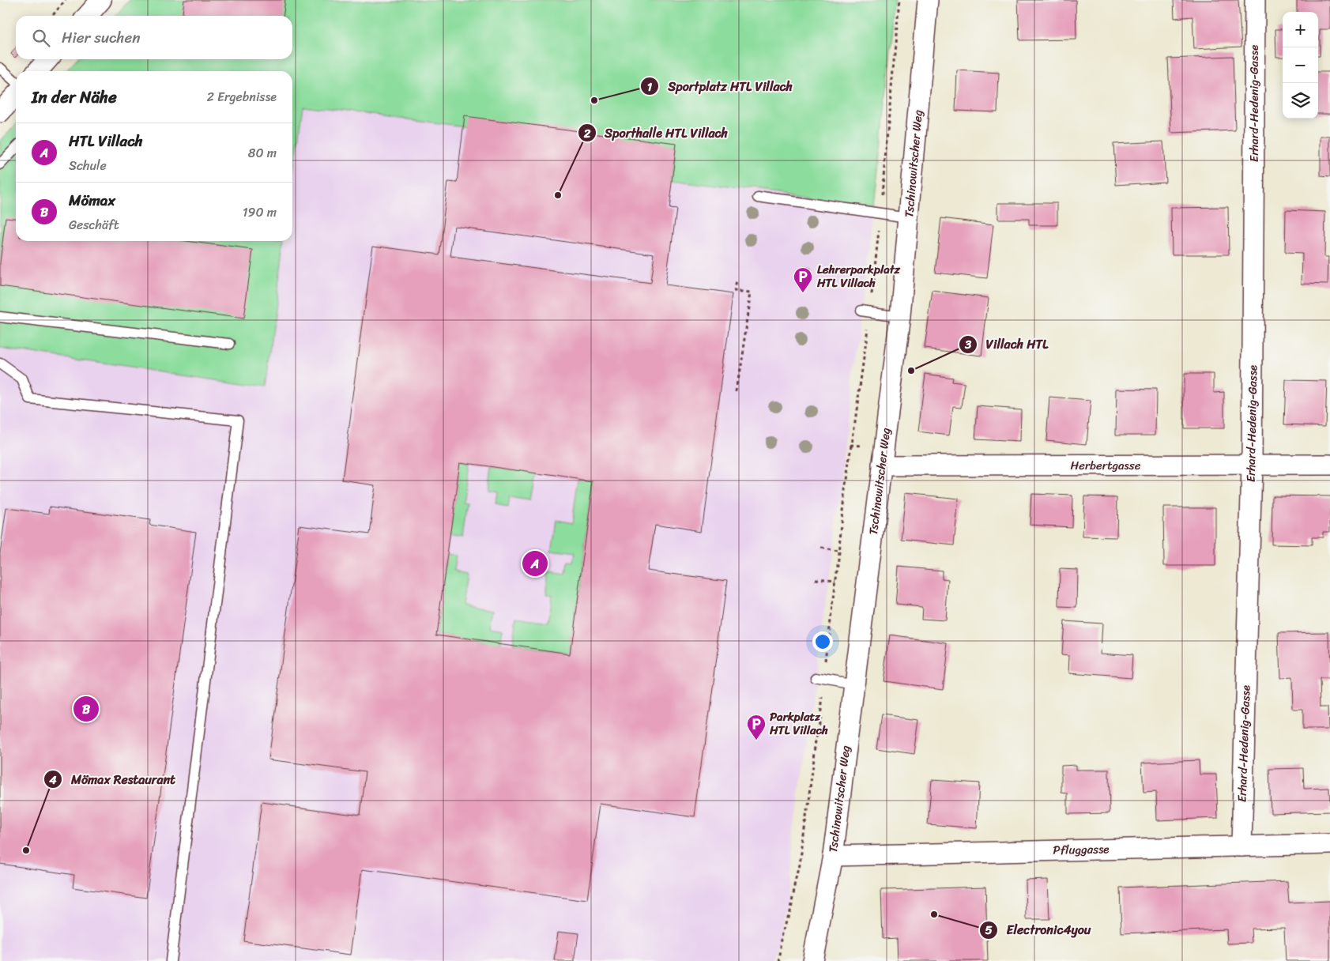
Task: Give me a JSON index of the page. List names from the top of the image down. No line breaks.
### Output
{"streets":{"street":["Erhard-Hedenig-Gasse","Tschinowitscher Weg","Herbertgasse","Pfluggasse"]},"crossings":[["Erhard-Hedenig-Gasse","Herbertgasse"],["Erhard-Hedenig-Gasse","Pfluggasse"],["Tschinowitscher Weg","Herbertgasse"],["Tschinowitscher Weg","Pfluggasse"]],"places":{"other":["Sportplatz HTL Villach","Sporthalle HTL Villach","Villach HTL","Mömax Restaurant","Electronic4you"],"parking":["Lehrerparkplatz HTL Villach","Parkplatz HTL Villach"]},"page":{"map_buttons":["+","−"],"search":"Hier suchen","heading":["In der Nähe","2 Ergebnisse"],"list":[{"mark":"A","name":"HTL Villach","note":"Schule","value":"80 m"},{"mark":"B","name":"Mömax","note":"Geschäft","value":"190 m"}],"pins":["A","B"]}}
